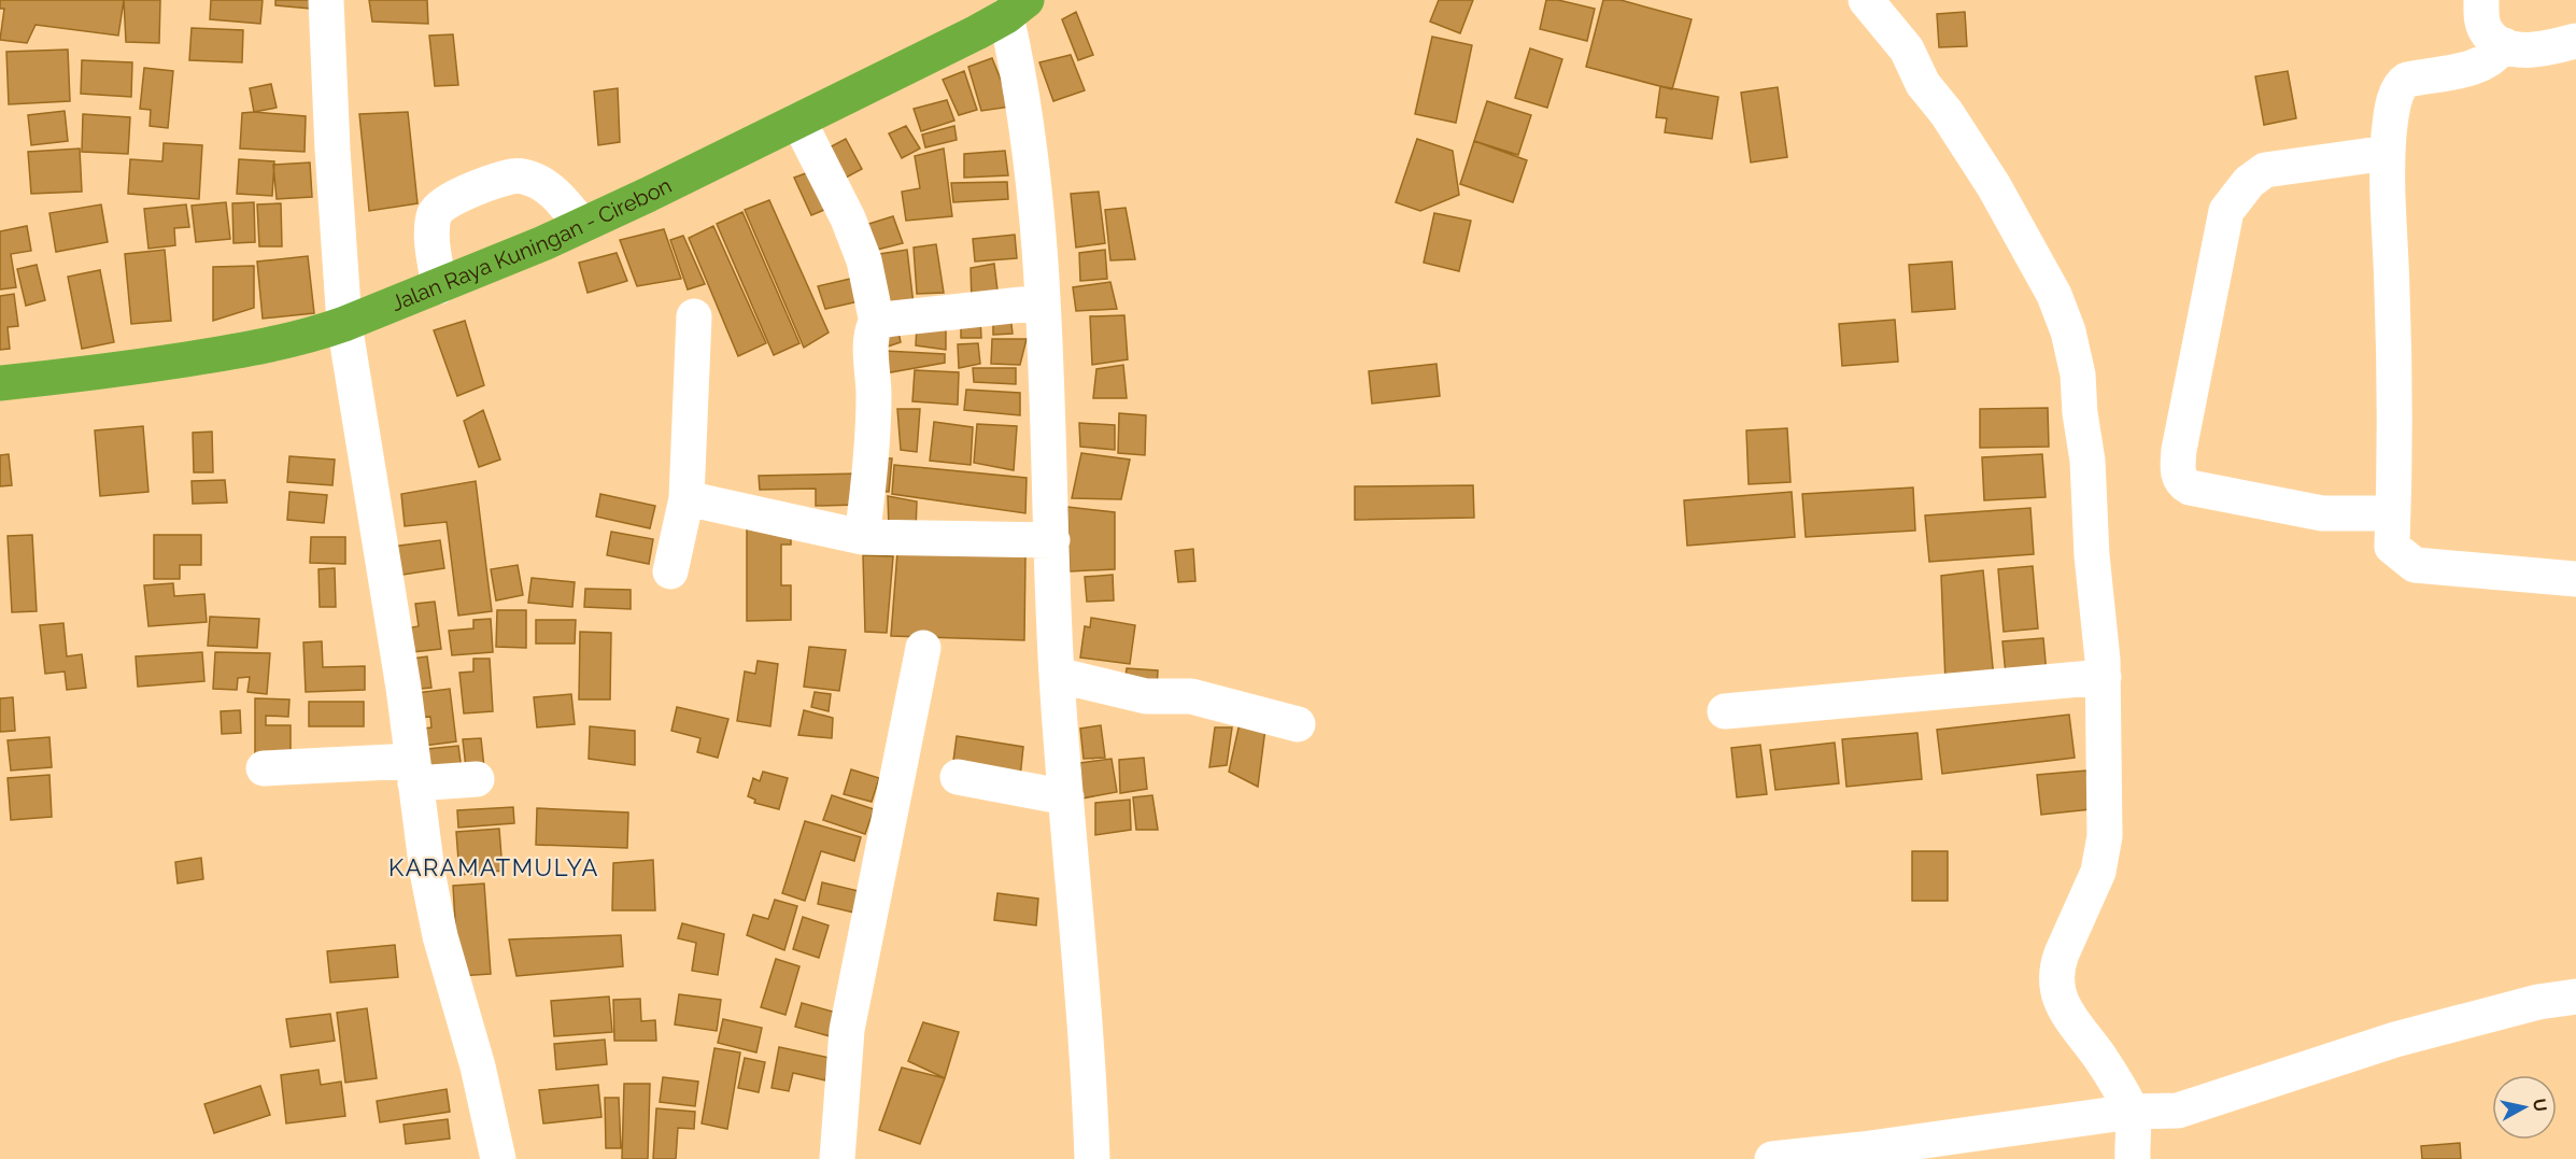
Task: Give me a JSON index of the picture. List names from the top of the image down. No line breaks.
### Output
{"streets":{"highway":["Jalan Raya Kuningan - Cirebon"]},"districts":["KARAMATMULYA"],"north":"right"}
